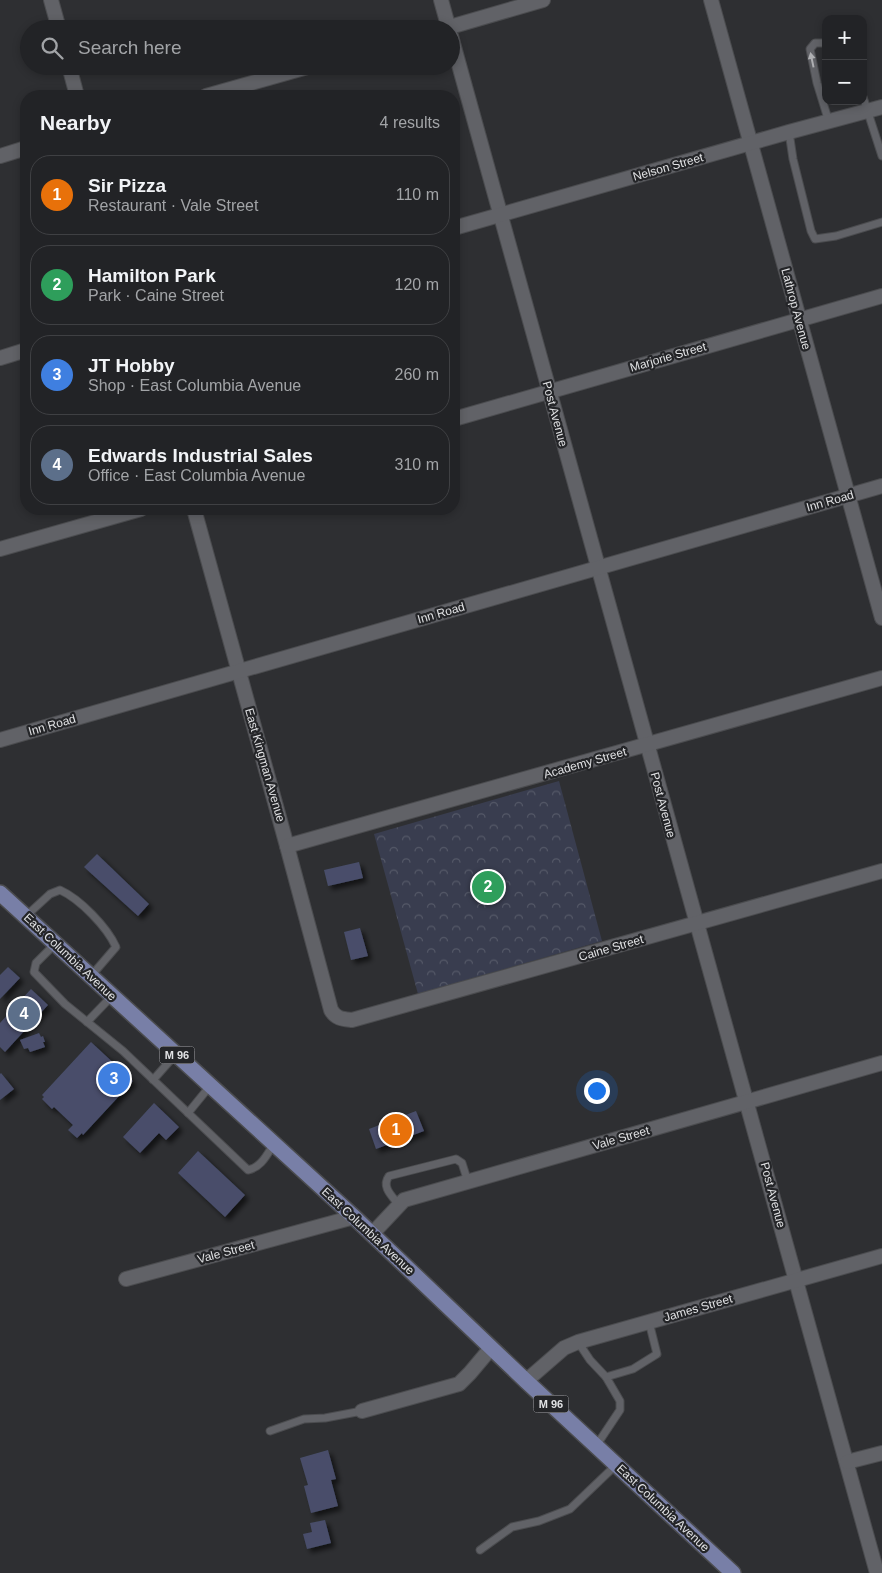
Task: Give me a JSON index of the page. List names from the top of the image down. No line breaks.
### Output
{"streets":{"main road":["East Columbia Avenue","M 96"],"street":["Nelson Street","Lathrop Avenue","Marjorie Street","Post Avenue","Inn Road","Academy Street","East Kingman Avenue","Caine Street","Vale Street","James Street"]},"crossings":[["Nelson Street","Lathrop Avenue"],["Nelson Street","Post Avenue"],["Lathrop Avenue","Marjorie Street"],["Lathrop Avenue","Inn Road"],["Marjorie Street","Post Avenue"],["Post Avenue","Inn Road"],["Post Avenue","Academy Street"],["Post Avenue","Caine Street"],["Post Avenue","Vale Street"],["Post Avenue","James Street"],["Inn Road","East Kingman Avenue"],["Academy Street","East Kingman Avenue"],["East Kingman Avenue","Caine Street"],["East Columbia Avenue","Vale Street"],["East Columbia Avenue","James Street"]],"page":{"map_buttons":["+","−"],"search":"Search here","heading":["Nearby","4 results"],"list":[{"mark":"1","name":"Sir Pizza","note":"Restaurant · Vale Street","value":"110 m"},{"mark":"2","name":"Hamilton Park","note":"Park · Caine Street","value":"120 m"},{"mark":"3","name":"JT Hobby","note":"Shop · East Columbia Avenue","value":"260 m"},{"mark":"4","name":"Edwards Industrial Sales","note":"Office · East Columbia Avenue","value":"310 m"}],"pins":["2","4","3","1"]}}
